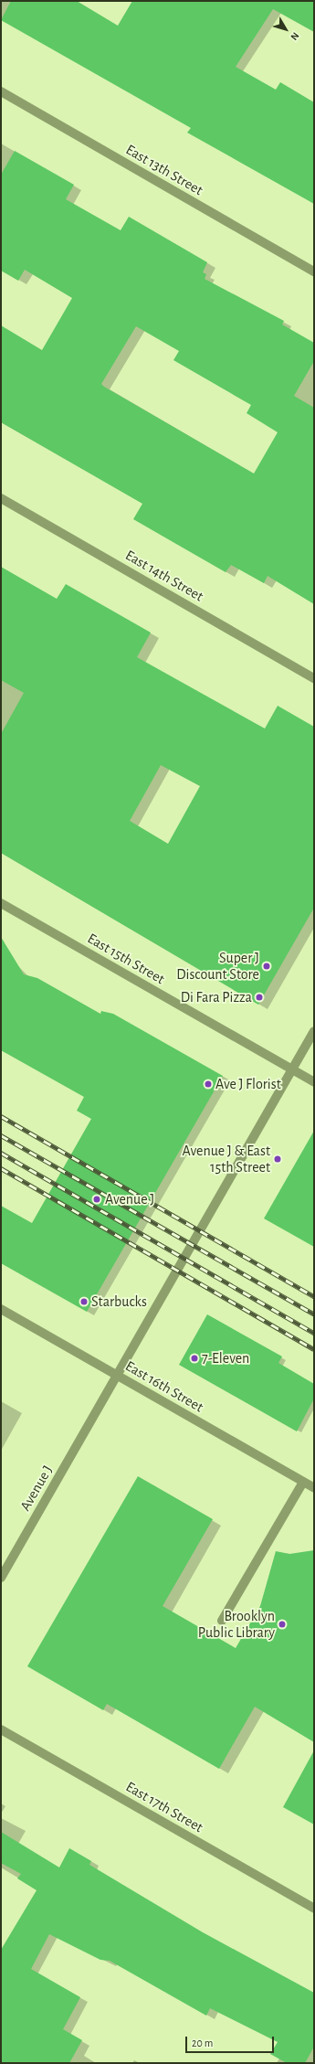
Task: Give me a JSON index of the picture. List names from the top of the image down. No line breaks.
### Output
{"streets":{"street":["East 13th Street","East 14th Street","East 15th Street","East 16th Street","Avenue J","East 17th Street"]},"crossings":[["East 15th Street","Avenue J"],["East 16th Street","Avenue J"]],"places":["Super J Discount Store","Di Fara Pizza","Ave J Florist","Avenue J & East 15th Street","Avenue J","Starbucks","7-Eleven","Brooklyn Public Library"],"scale_bar":"20 m","north":"bottom right"}
